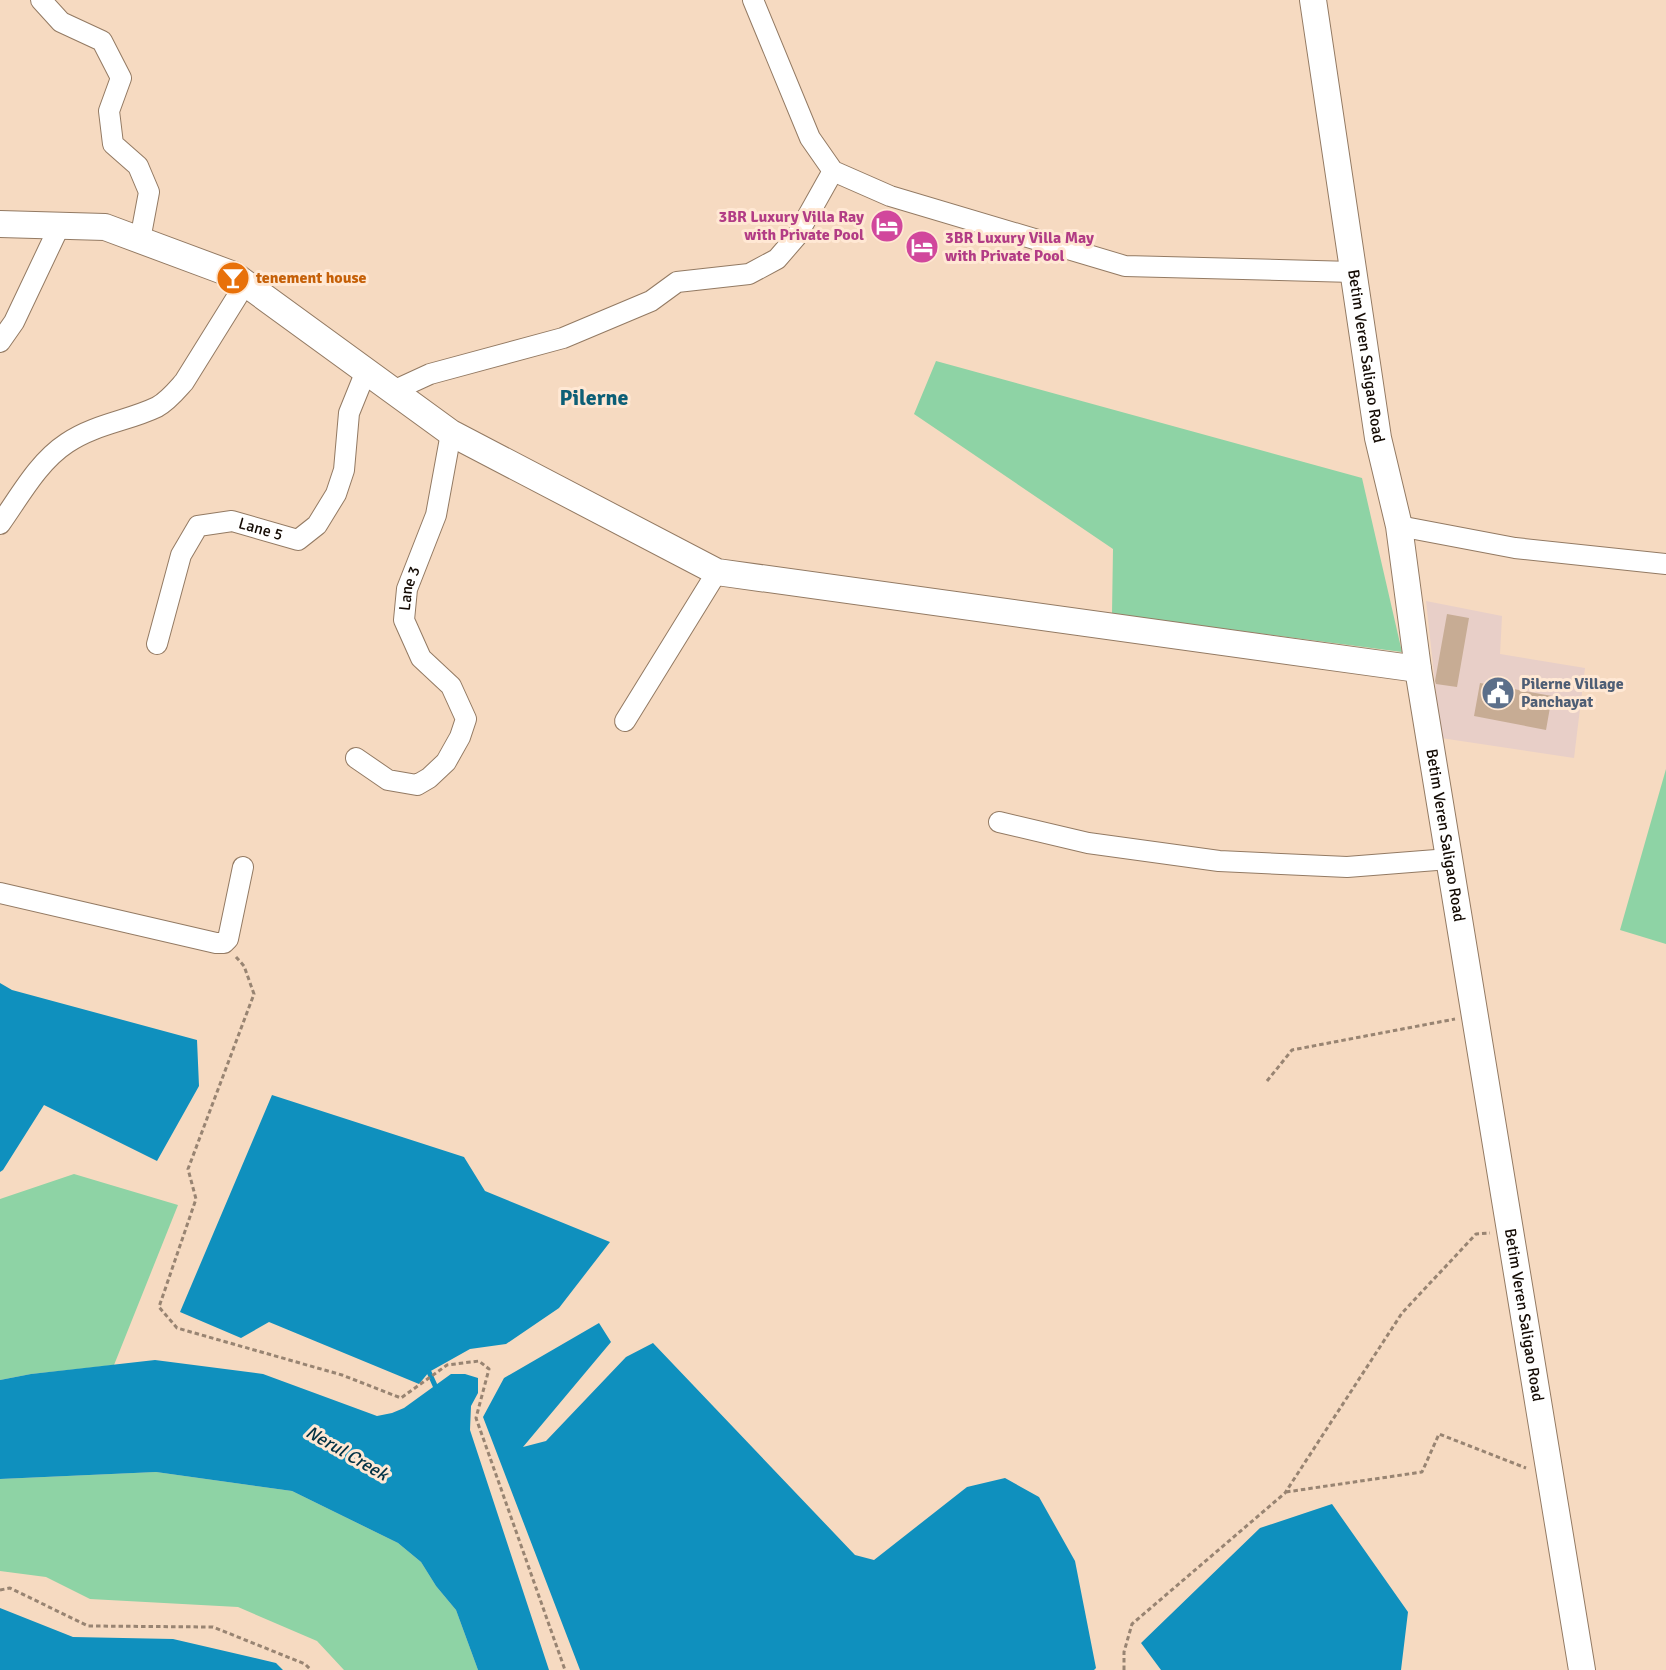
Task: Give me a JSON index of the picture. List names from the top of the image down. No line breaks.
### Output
{"streets":{"main road":["Betim Veren Saligao Road"],"street":["Lane 5","Lane 3"]},"districts":["Pilerne"],"water":["Nerul Creek"],"places":{"hotel":["3BR Luxury Villa Ray with Private Pool","3BR Luxury Villa May with Private Pool"],"bar":["tenement house"],"public building":["Pilerne Village Panchayat"]}}
